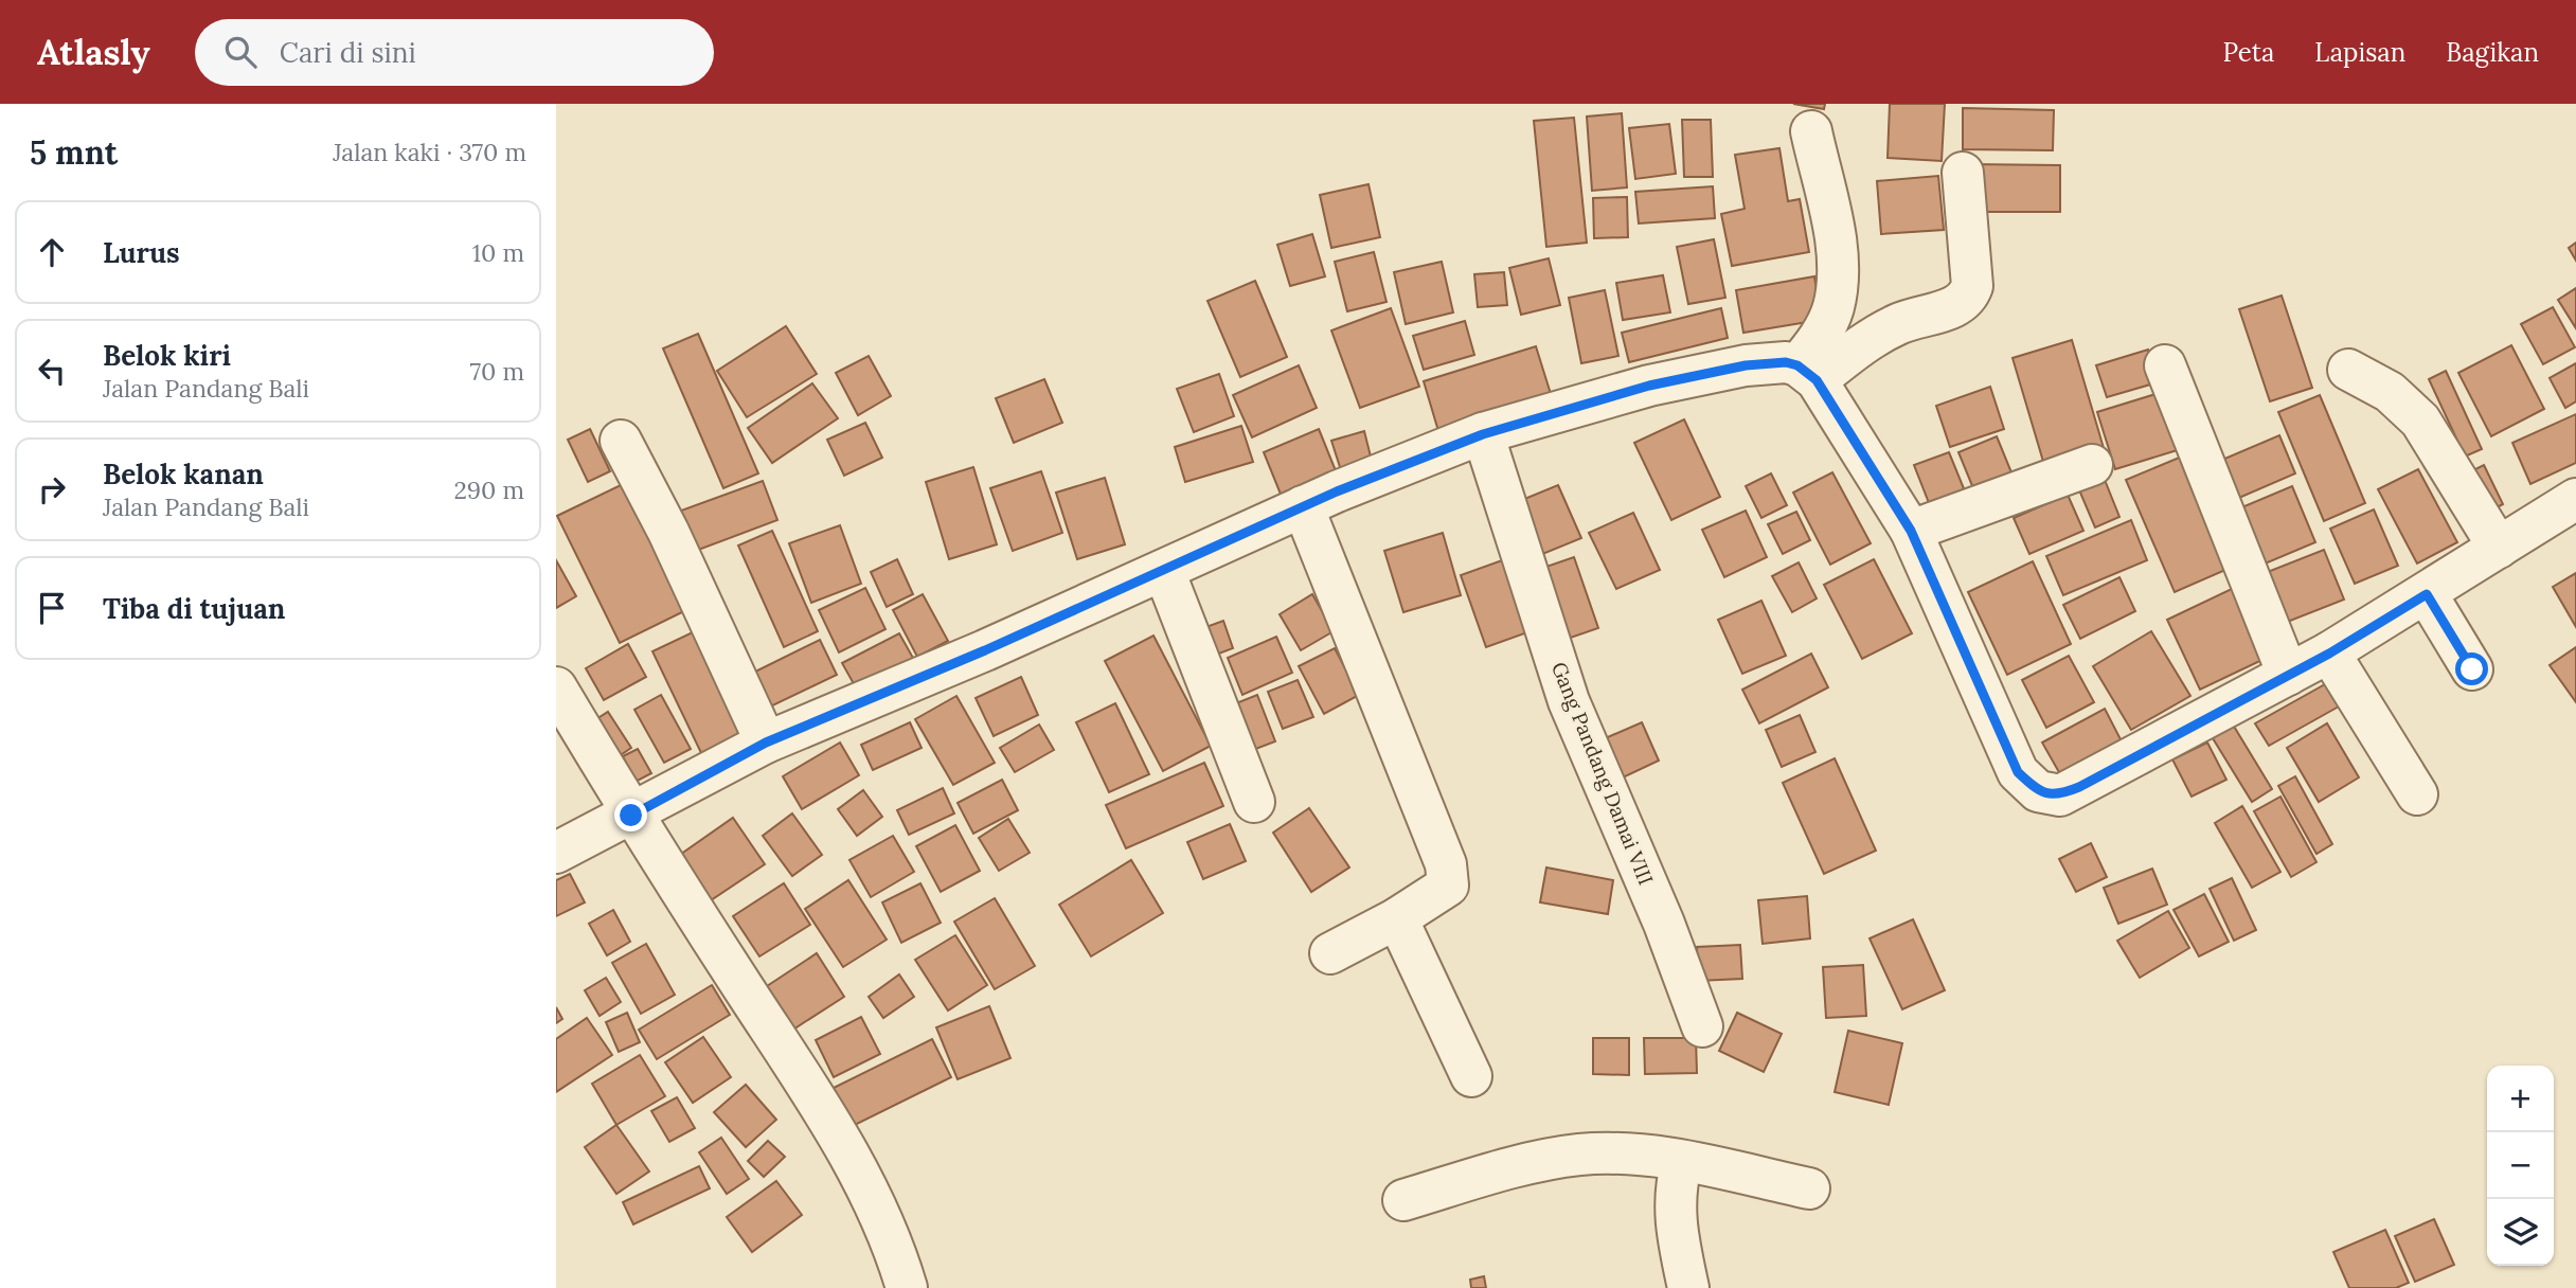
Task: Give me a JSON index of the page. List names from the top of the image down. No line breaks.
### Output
{"streets":{"street":["Gang Pandang Damai VIII"]},"page":{"header":"Atlasly","search":"Cari di sini","nav":["Peta","Lapisan","Bagikan"],"heading":["5 mnt","Jalan kaki · 370 m"],"list":[["Lurus","10 m"],["Belok kiri","Jalan Pandang Bali","70 m"],["Belok kanan","Jalan Pandang Bali","290 m"],"Tiba di tujuan"],"map_buttons":["+","−"]}}
